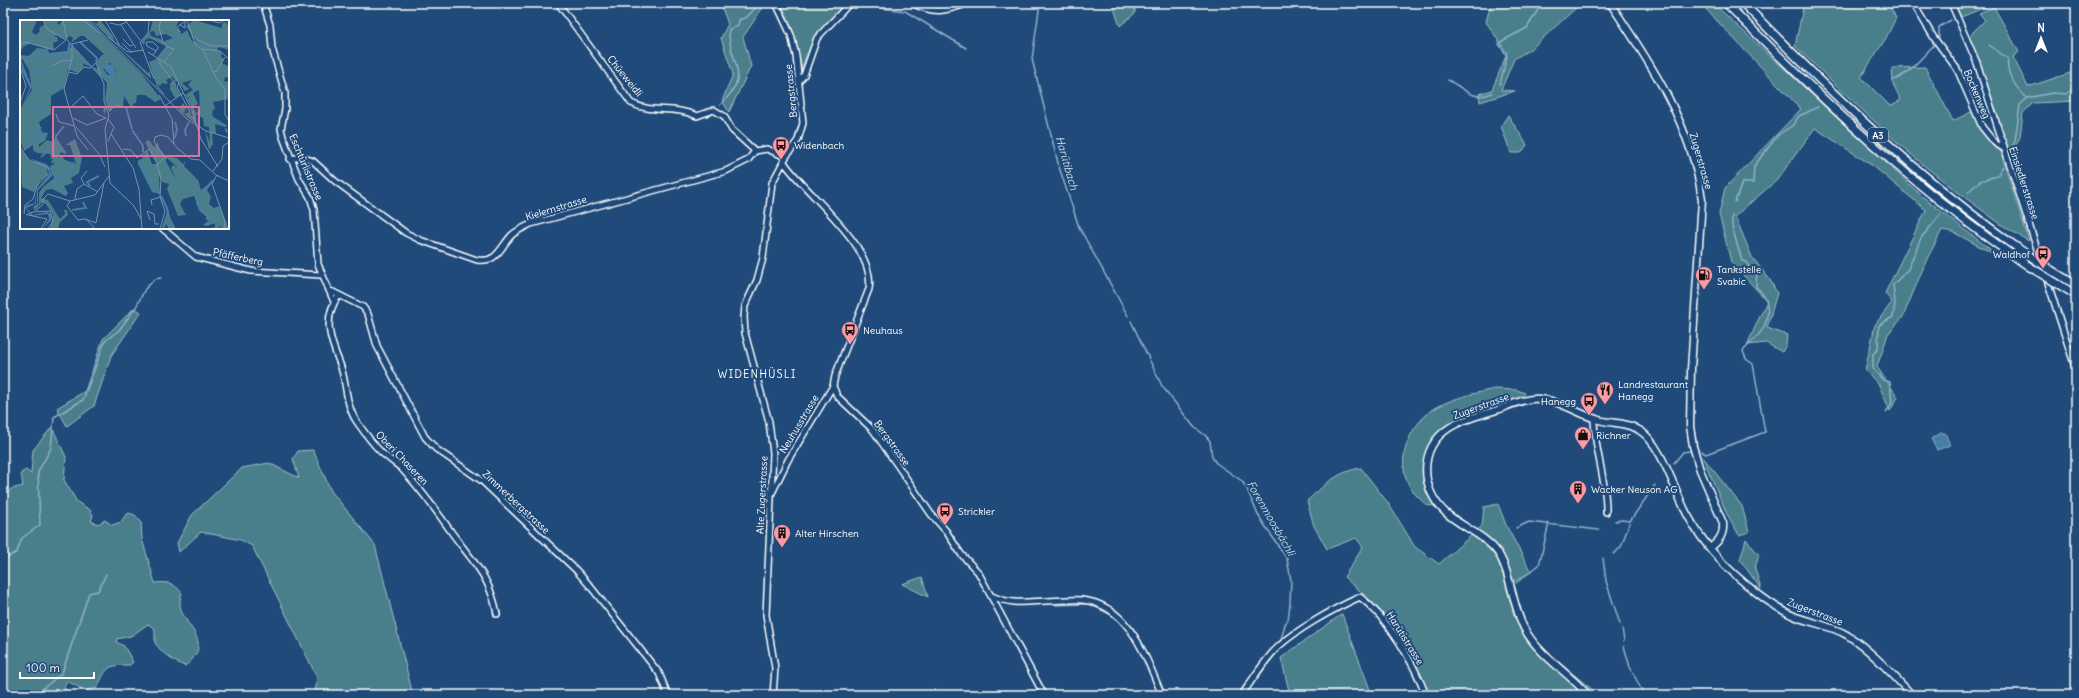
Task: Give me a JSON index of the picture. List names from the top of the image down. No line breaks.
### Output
{"streets":{"highway":["A3"],"main road":["Zugerstrasse"],"street":["Chüeweidli","Bergstrasse","Bockenweg","Eschtürlistrasse","Einsiedlerstrasse","Kielernstrasse","Pfäfferberg","Neuhusstrasse","Oberi Chaseren","Alte Zugerstrasse","Zimmerbergstrasse","Harütistrasse"]},"crossings":[["Chüeweidli","Kielernstrasse"],["Bergstrasse","Neuhusstrasse"],["Bergstrasse","Alte Zugerstrasse"],["Bockenweg","Einsiedlerstrasse"],["Eschtürlistrasse","Kielernstrasse"],["Eschtürlistrasse","Pfäfferberg"],["Eschtürlistrasse","Oberi Chaseren"],["Eschtürlistrasse","Zimmerbergstrasse"],["Neuhusstrasse","Alte Zugerstrasse"]],"districts":["WIDENHÜSLI"],"water":["Harütibach","Forenmoosbächli"],"places":{"bus stop":["Widenbach","Waldhof","Neuhaus","Hanegg","Strickler"],"fuel station":["Tankstelle Svabic"],"restaurant":["Landrestaurant Hanegg"],"shop":["Richner"],"building":["Wacker Neuson AG","Alter Hirschen"]},"scale_bar":"100 m","north":"top"}
